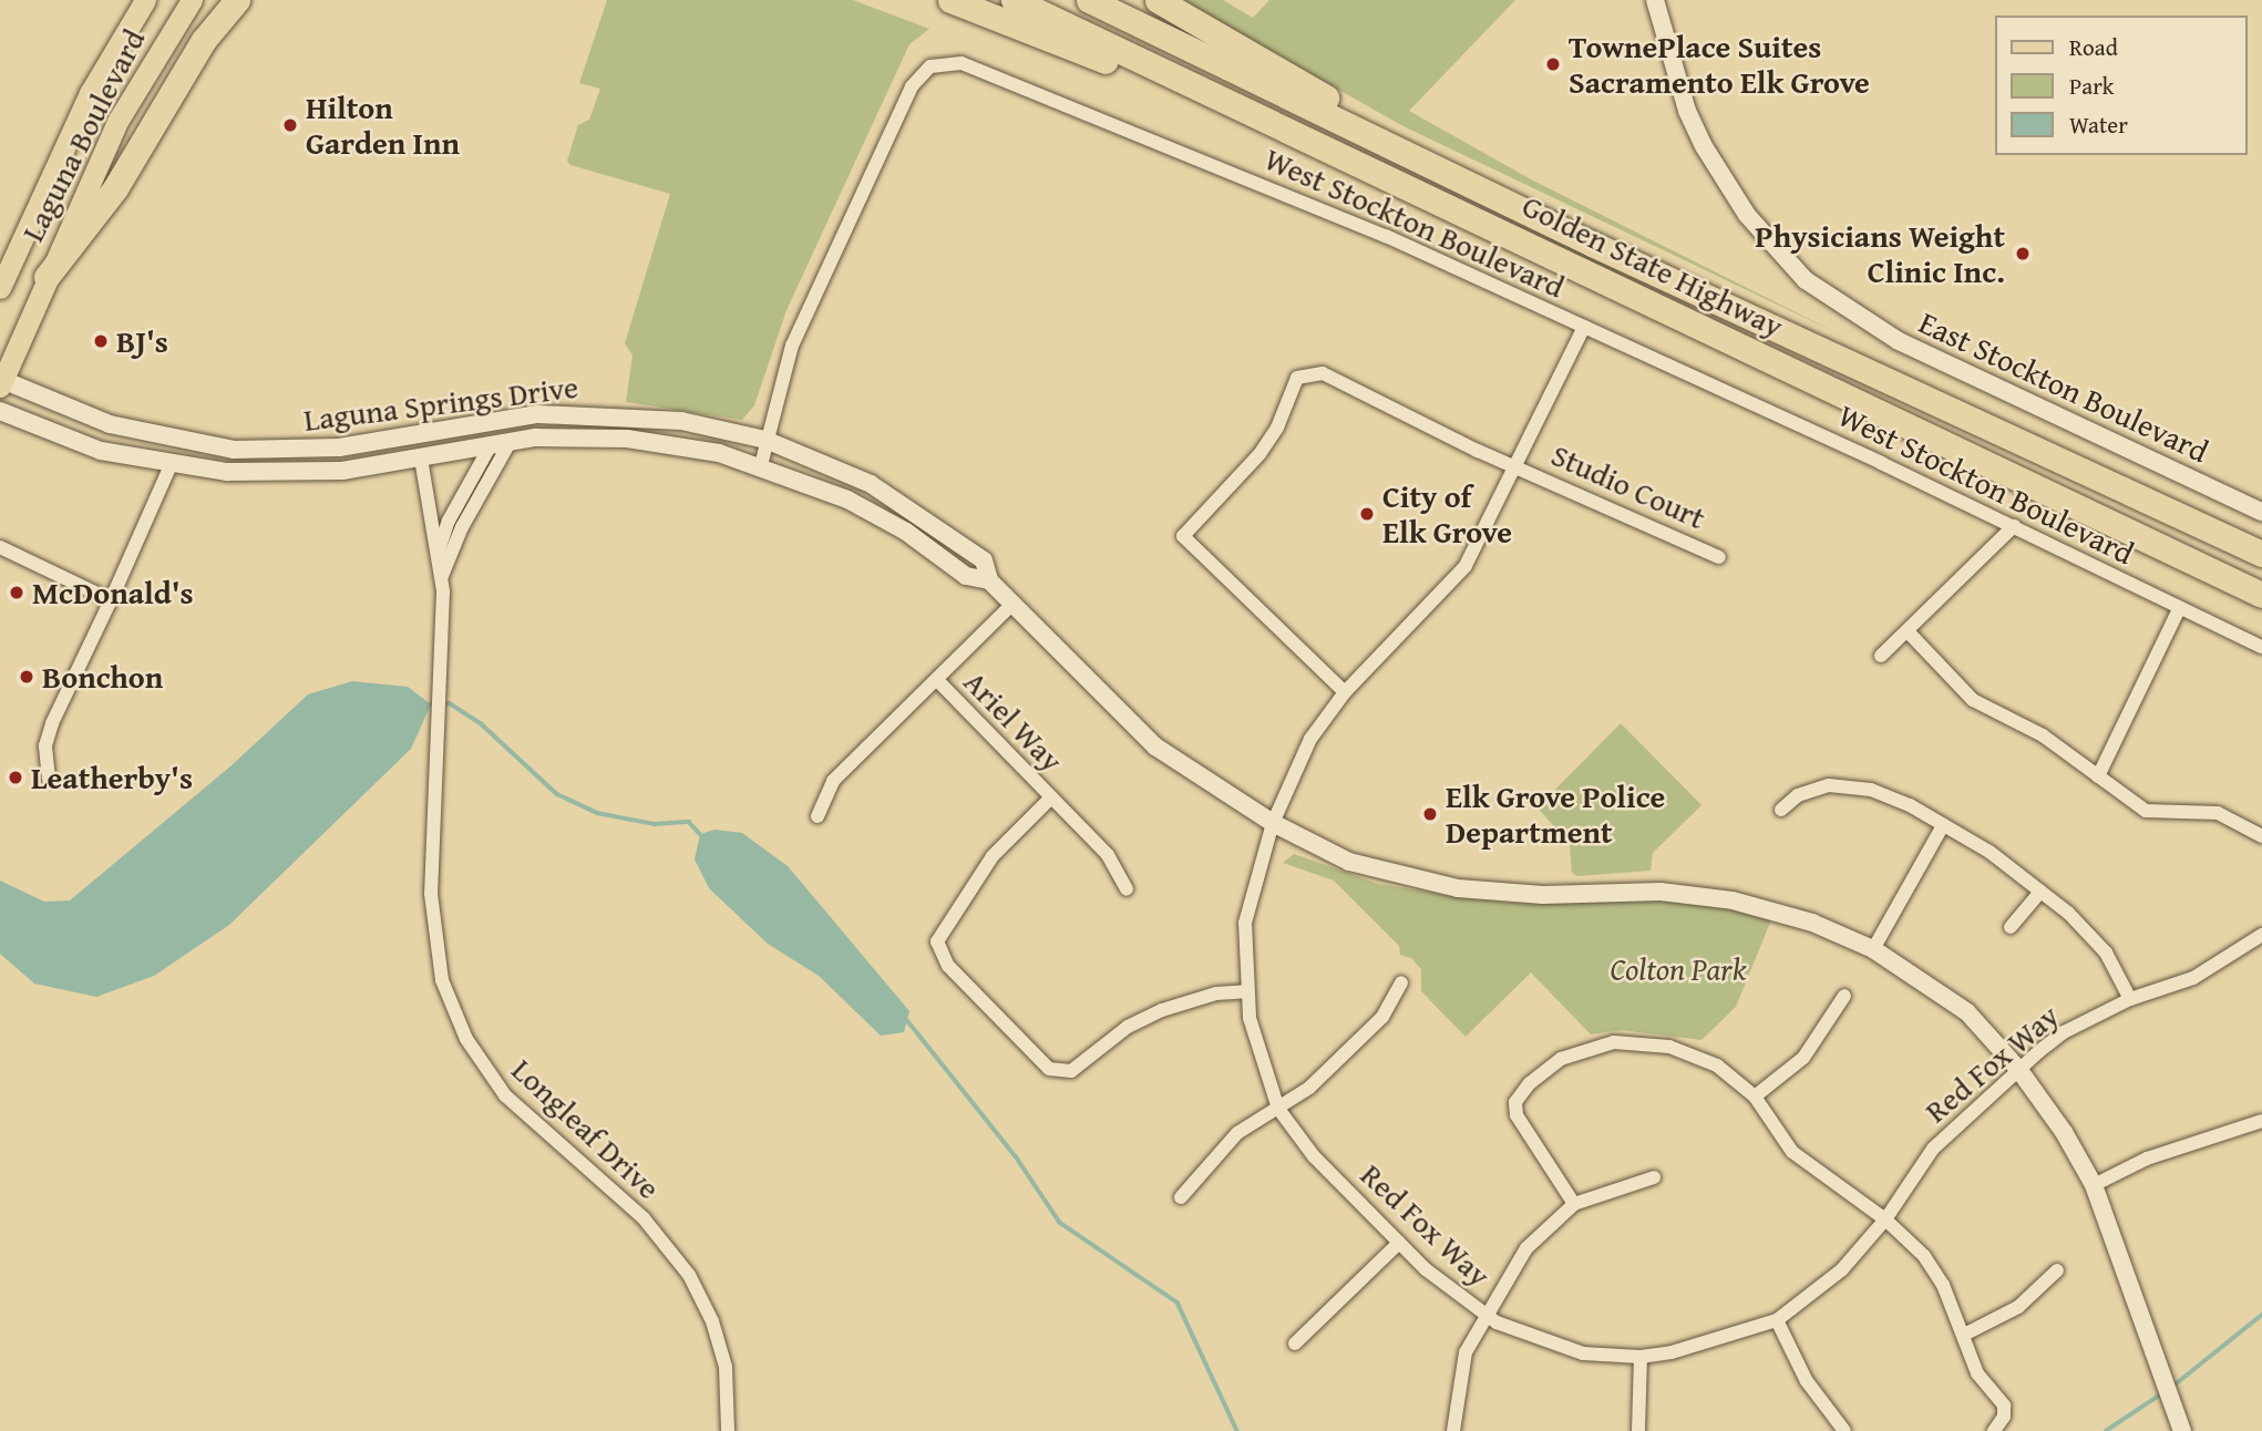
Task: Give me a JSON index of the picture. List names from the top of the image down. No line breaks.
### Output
{"streets":{"highway":["Golden State Highway"],"main road":["Laguna Boulevard"],"street":["West Stockton Boulevard","East Stockton Boulevard","Laguna Springs Drive","Studio Court","Ariel Way","Red Fox Way","Longleaf Drive"]},"crossings":[["Laguna Boulevard","Laguna Springs Drive"],["West Stockton Boulevard","Laguna Springs Drive"],["West Stockton Boulevard","Red Fox Way"],["Laguna Springs Drive","Red Fox Way"],["Laguna Springs Drive","Longleaf Drive"],["Studio Court","Red Fox Way"]],"parks":["Colton Park"],"places":["TownePlace Suites Sacramento Elk Grove","Hilton Garden Inn","Physicians Weight Clinic Inc.","BJ's","City of Elk Grove","McDonald's","Bonchon","Leatherby's","Elk Grove Police Department"],"legend":["Road","Park","Water"]}
